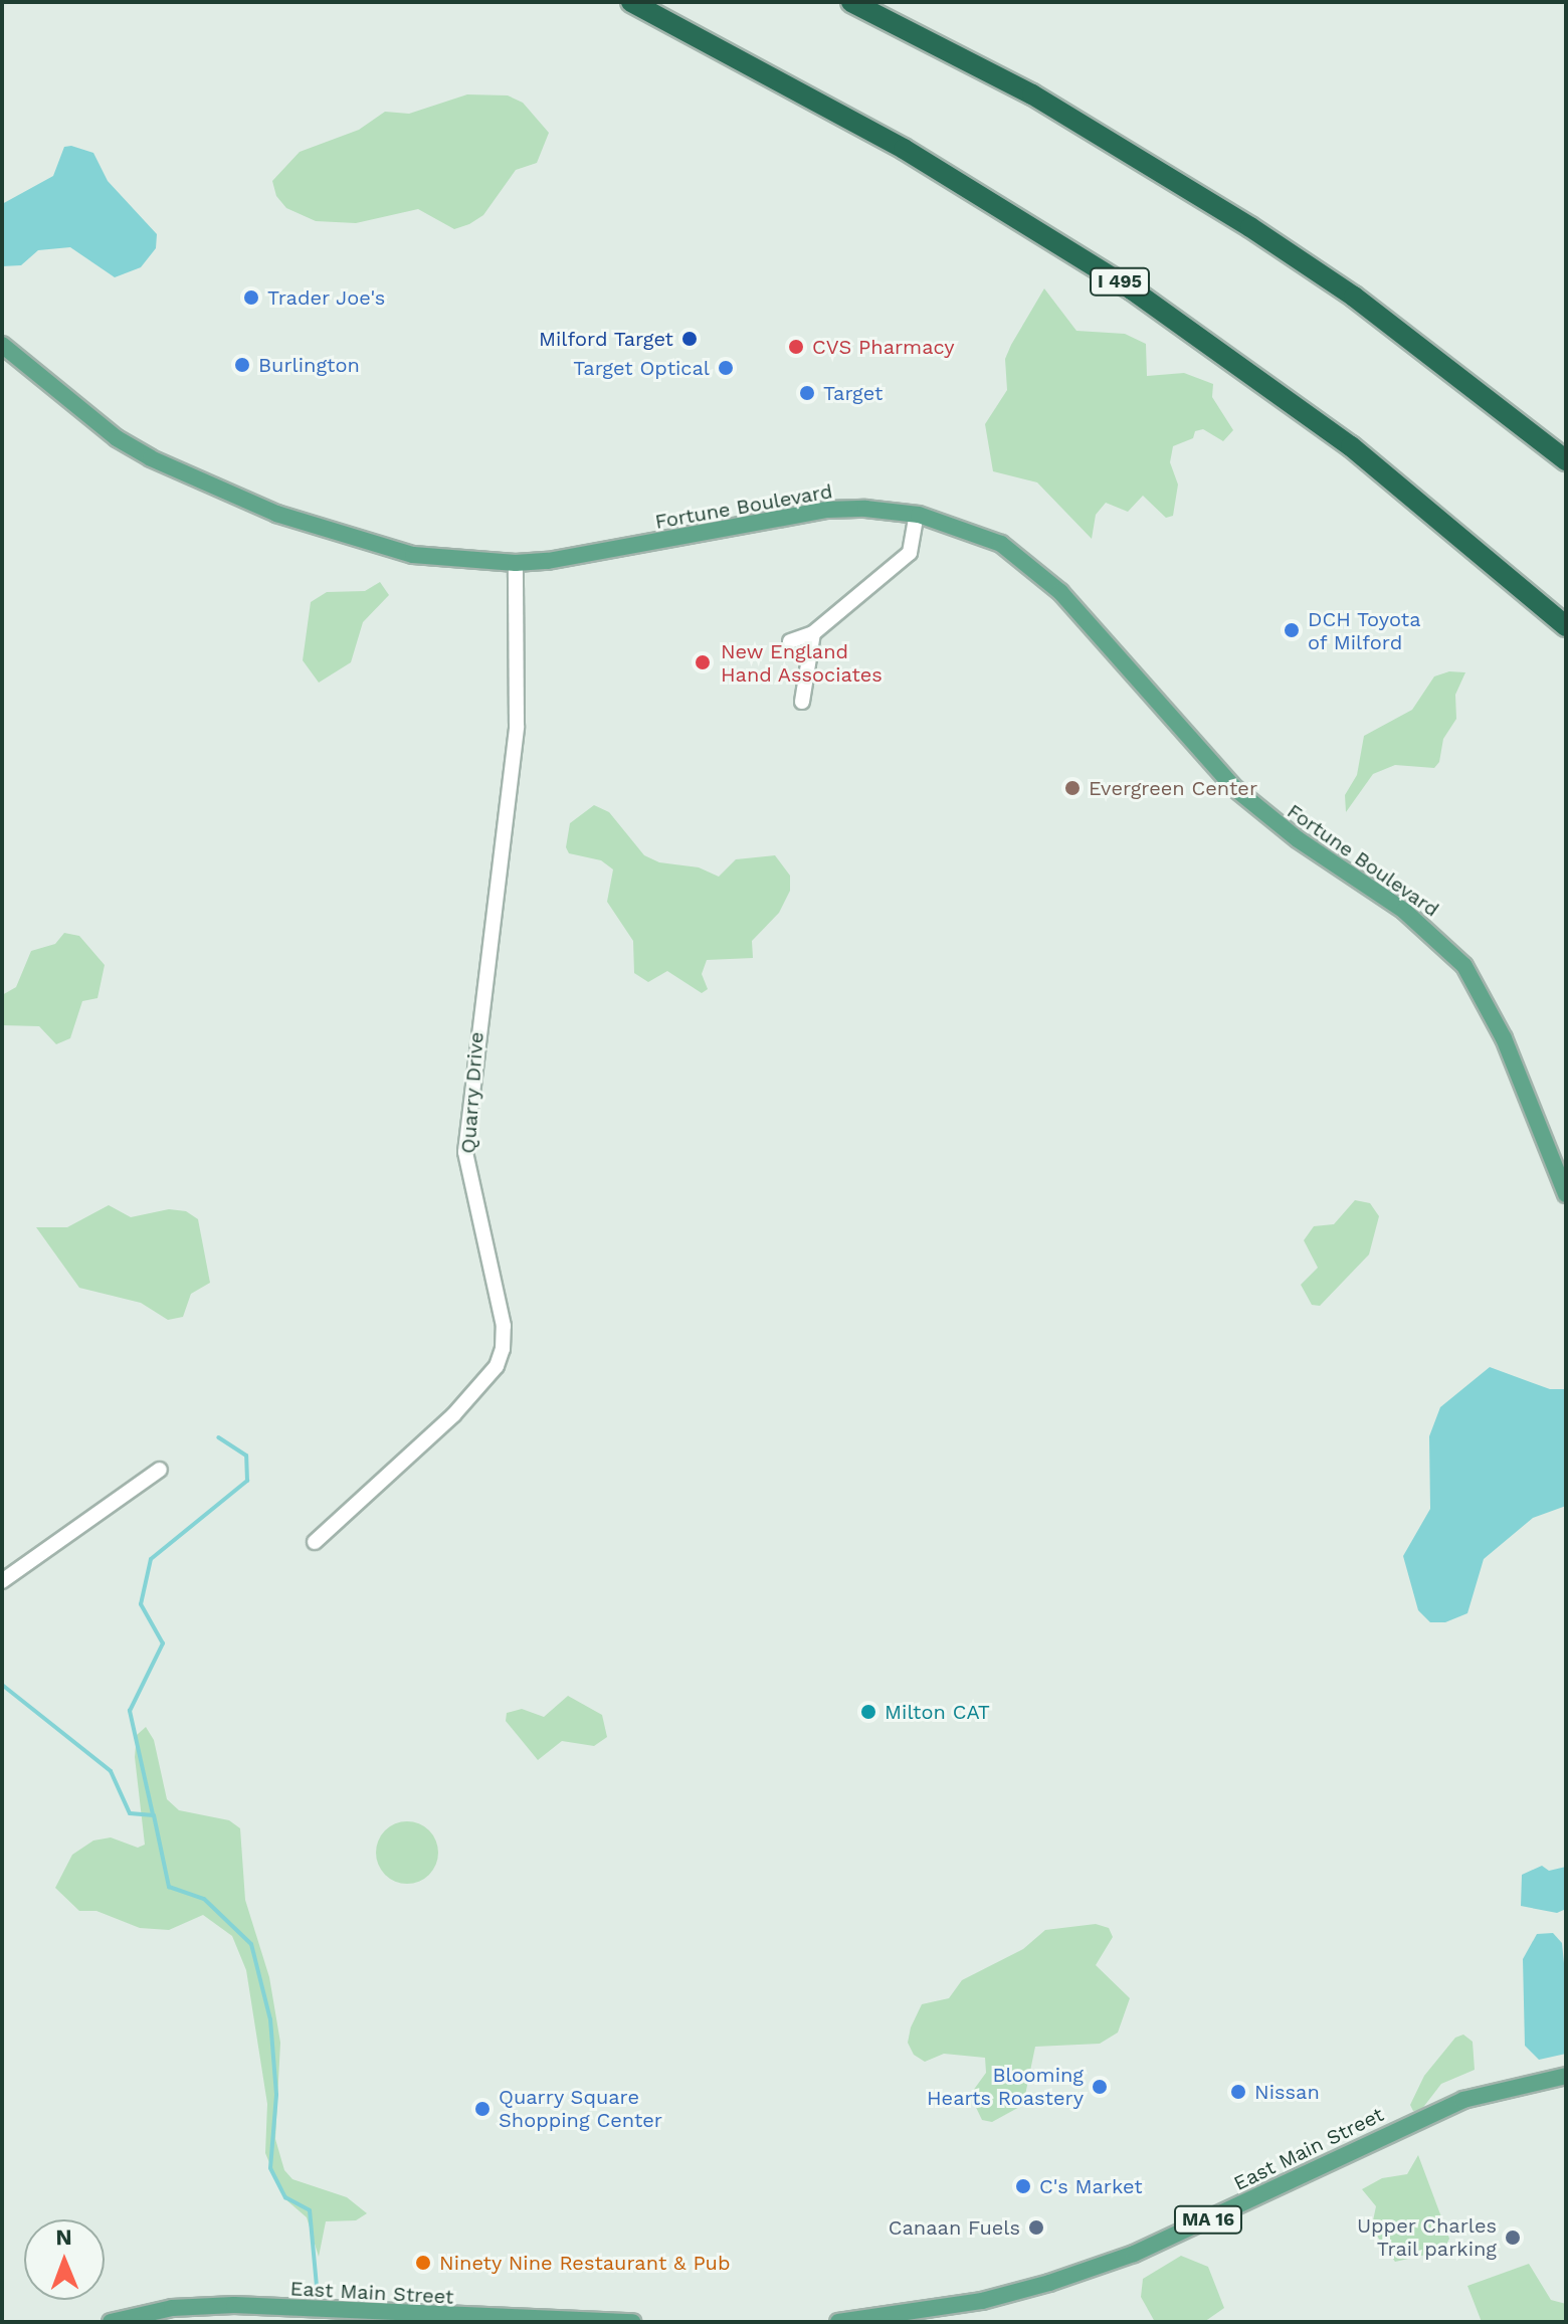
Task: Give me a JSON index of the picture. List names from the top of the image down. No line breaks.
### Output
{"streets":{"highway":["I 495"],"main road":["Fortune Boulevard","East Main Street","MA 16"],"street":["Quarry Drive"]},"crossings":[["Fortune Boulevard","Quarry Drive"]],"places":["Trader Joe's","Milford Target","CVS Pharmacy","Burlington","Target Optical","Target","DCH Toyota of Milford","New England Hand Associates","Evergreen Center","Milton CAT","Blooming Hearts Roastery","Nissan","Quarry Square Shopping Center","C's Market","Canaan Fuels","Upper Charles Trail parking","Ninety Nine Restaurant & Pub"],"north":"top"}
